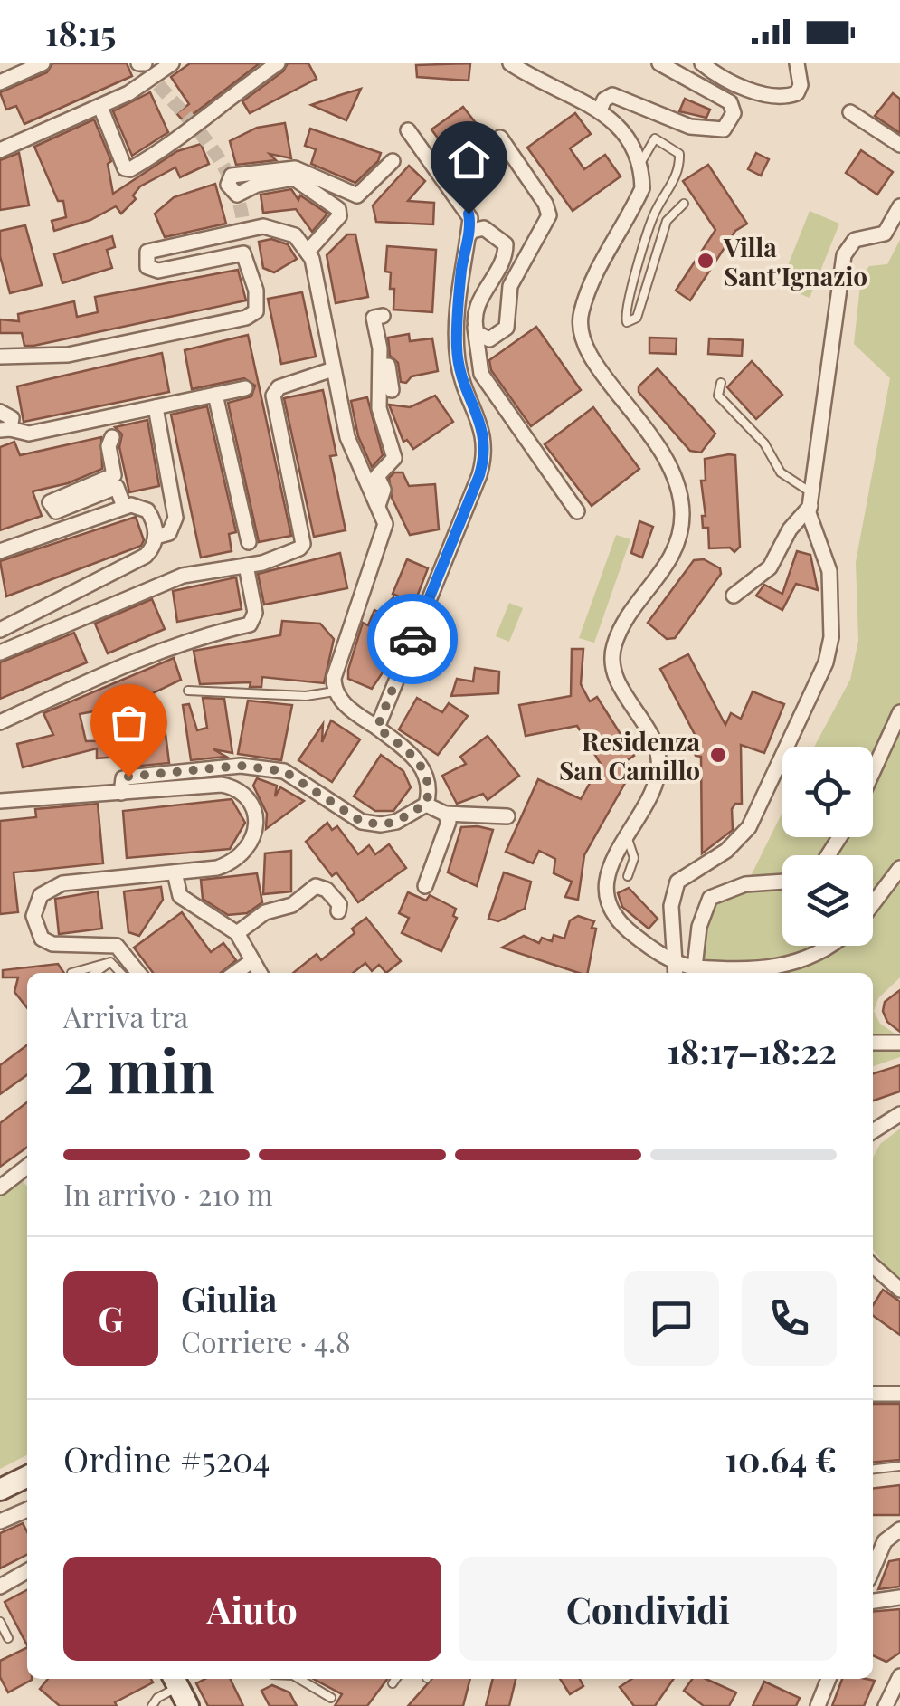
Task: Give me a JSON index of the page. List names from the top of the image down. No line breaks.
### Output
{"places":["Villa Sant'Ignazio","Residenza San Camillo"],"page":{"status":"18:15","heading":["2 min","Arriva tra","18:17–18:22"],"panel":["Giulia","Corriere · 4.8","Ordine #5204","10.64 €"],"bar":"In arrivo · 210 m","round":"G","buttons":["Aiuto","Condividi"]}}
